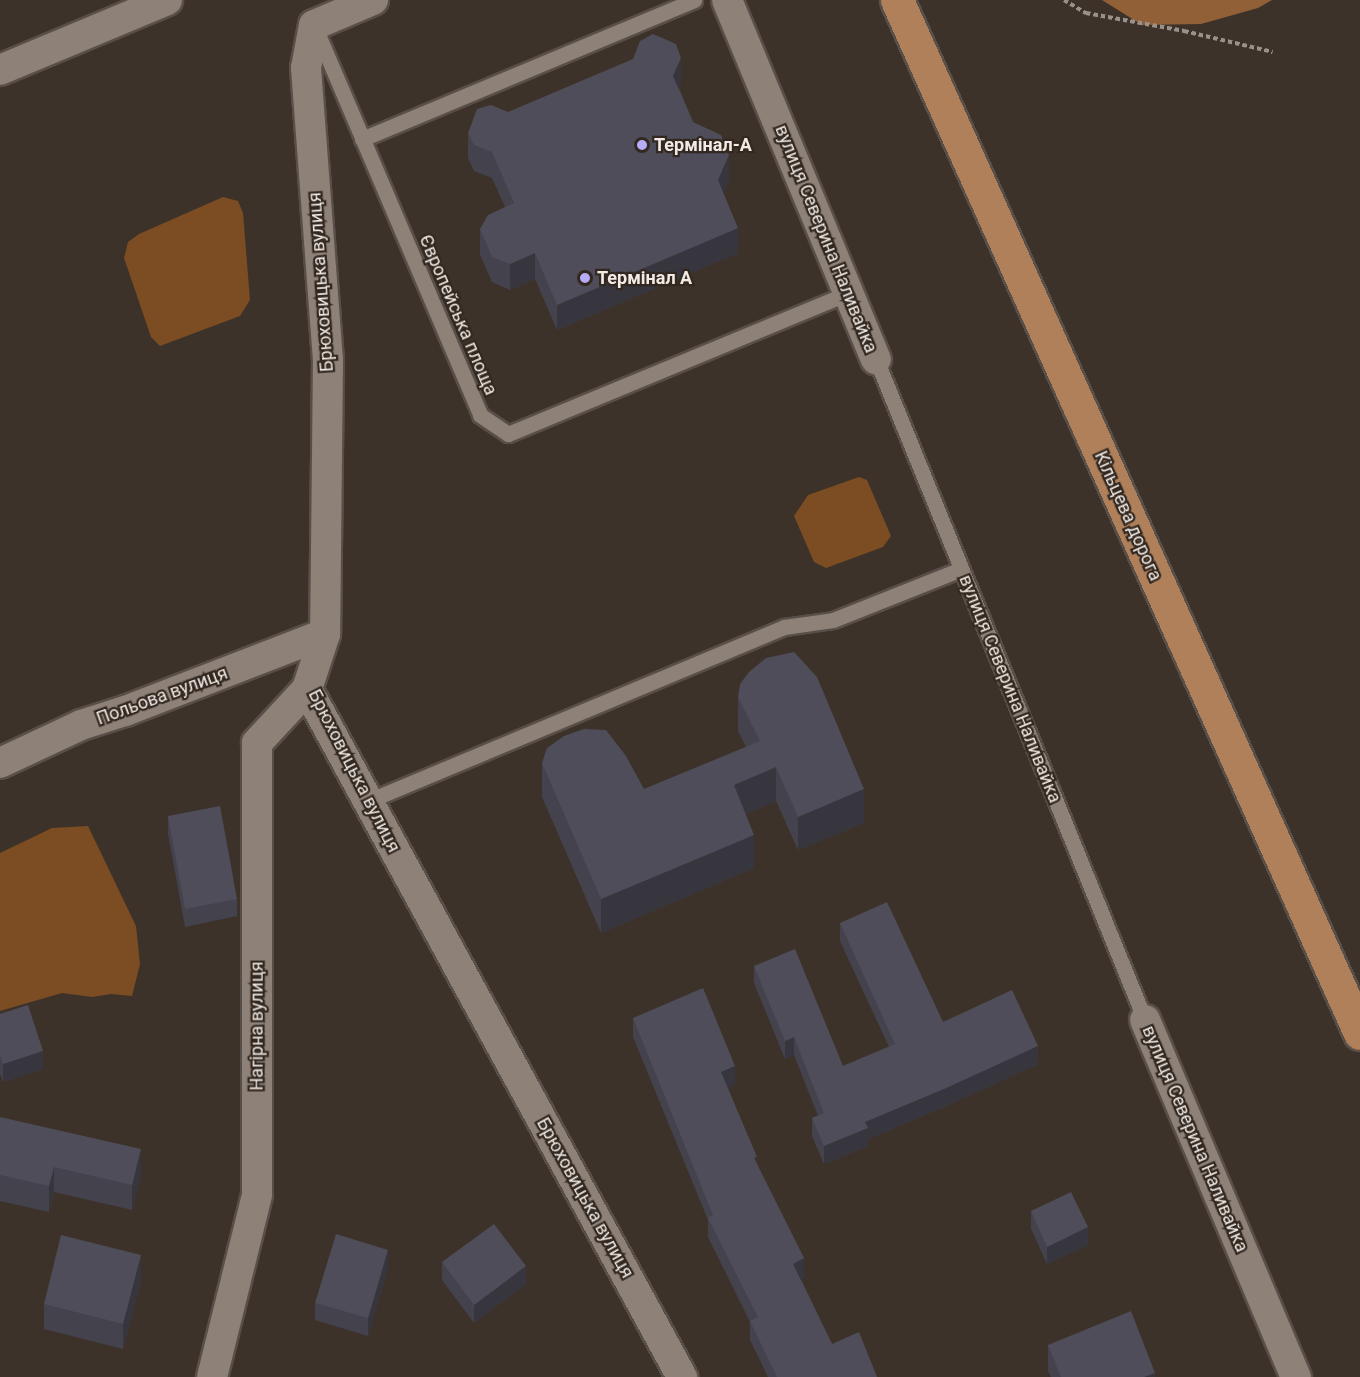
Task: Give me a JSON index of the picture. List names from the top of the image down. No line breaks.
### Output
{"streets":{"highway":["Кільцева дорога"],"street":["вулиця Северина Наливайка","Брюховицька вулиця","Польова вулиця","Нагірна вулиця"],"lane":["Європейська площа"]},"crossings":[["вулиця Северина Наливайка","Європейська площа"],["Брюховицька вулиця","Європейська площа"],["Брюховицька вулиця","Польова вулиця"],["Брюховицька вулиця","Нагірна вулиця"]],"places":["Термінал-А","Термінал А"]}
